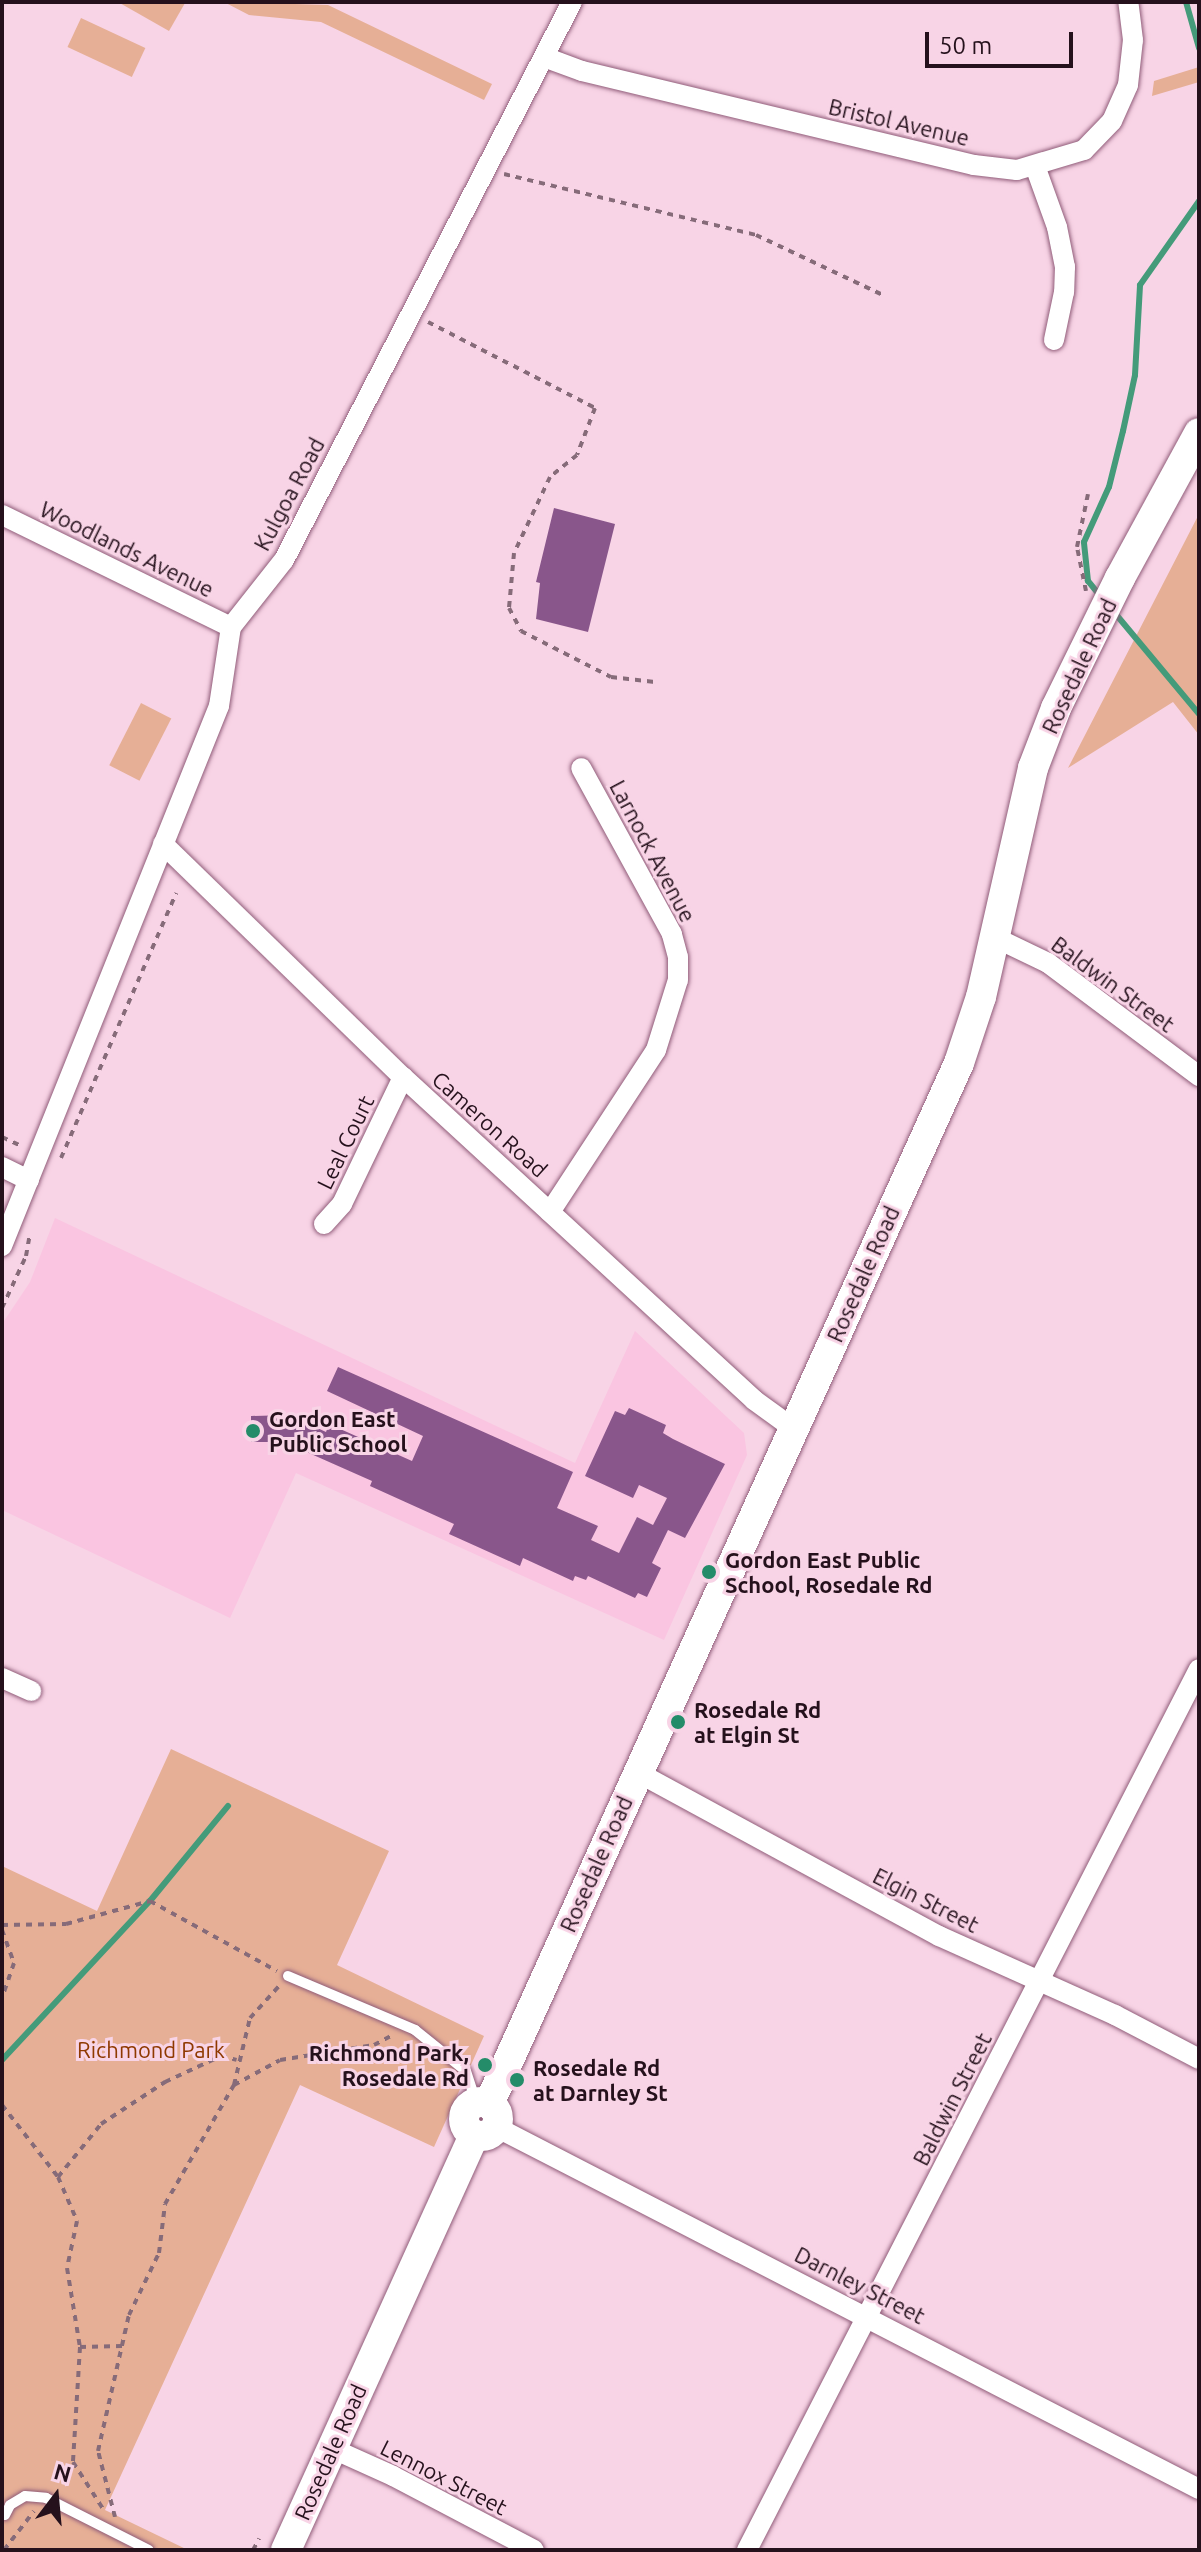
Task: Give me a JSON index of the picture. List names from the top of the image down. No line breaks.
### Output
{"streets":{"street":["Bristol Avenue","Kulgoa Road","Woodlands Avenue","Rosedale Road","Larnock Avenue","Baldwin Street","Cameron Road","Leal Court","Elgin Street","Darnley Street","Lennox Street"]},"crossings":[["Bristol Avenue","Kulgoa Road"],["Kulgoa Road","Woodlands Avenue"],["Kulgoa Road","Cameron Road"],["Rosedale Road","Baldwin Street"],["Rosedale Road","Cameron Road"],["Rosedale Road","Elgin Street"],["Rosedale Road","Darnley Street"],["Rosedale Road","Lennox Street"],["Larnock Avenue","Cameron Road"],["Baldwin Street","Elgin Street"],["Baldwin Street","Darnley Street"],["Cameron Road","Leal Court"]],"parks":["Richmond Park"],"places":["Gordon East Public School","Gordon East Public School, Rosedale Rd","Rosedale Rd at Elgin St","Richmond Park, Rosedale Rd","Rosedale Rd at Darnley St"],"scale_bar":"50 m","north":"top"}
